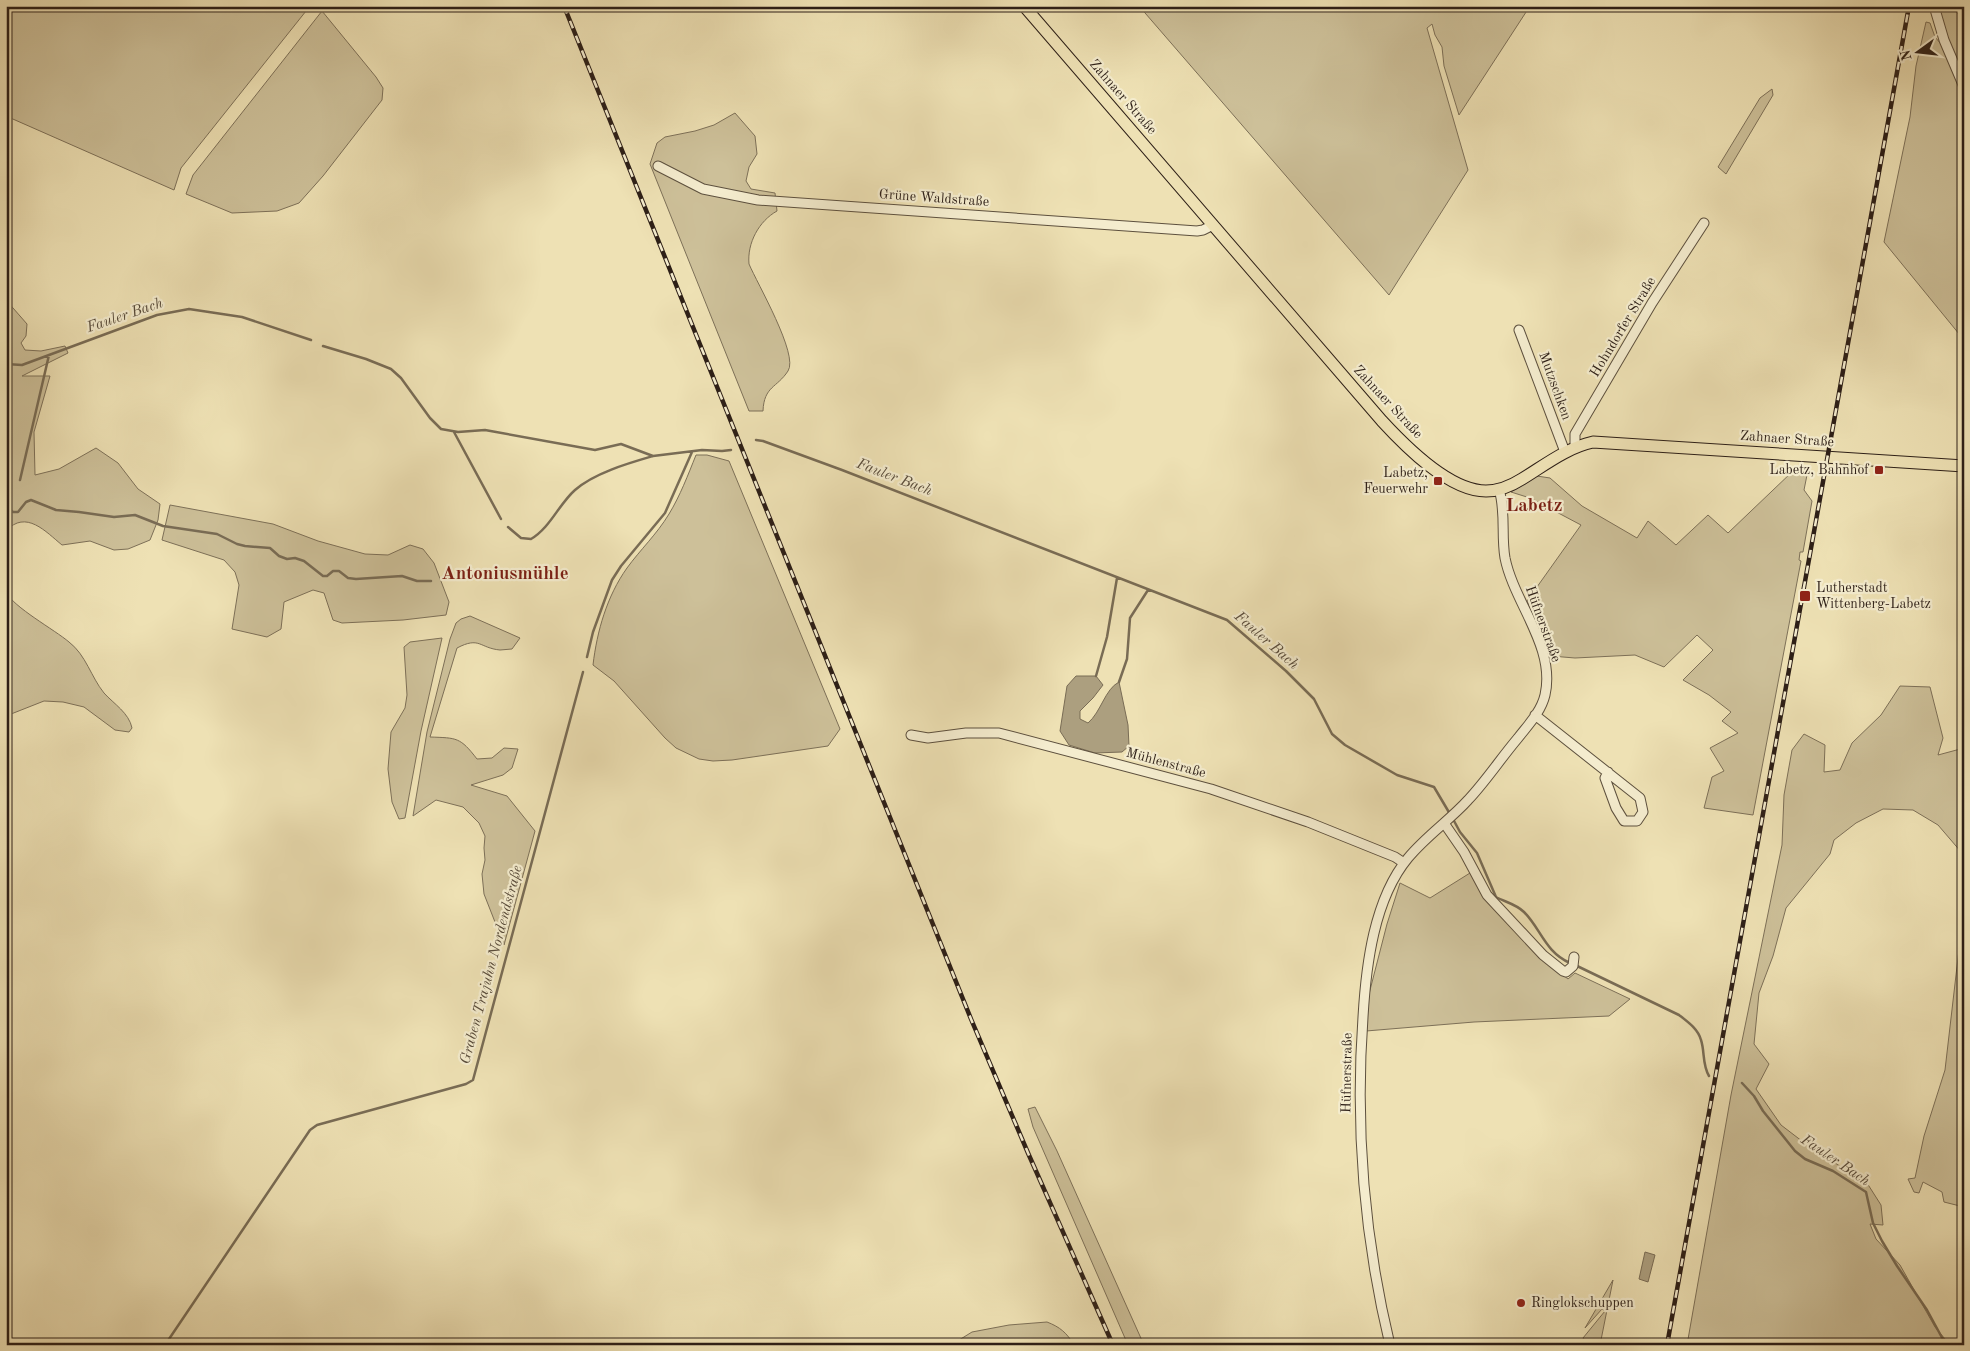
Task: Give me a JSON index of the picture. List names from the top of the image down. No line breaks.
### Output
{"streets":{"main road":["Zahnaer Straße"],"street":["Grüne Waldstraße","Hohndorfer Straße","Mutzschken","Hüfnerstraße","Mühlenstraße"]},"crossings":[["Zahnaer Straße","Grüne Waldstraße"],["Zahnaer Straße","Hohndorfer Straße"],["Zahnaer Straße","Mutzschken"],["Zahnaer Straße","Hüfnerstraße"],["Hohndorfer Straße","Mutzschken"],["Hüfnerstraße","Mühlenstraße"]],"districts":["Labetz","Antoniusmühle"],"water":["Fauler Bach","Graben Trajuhn Nordendstraße"],"places":{"transit":["Labetz, Bahnhof","Labetz, Feuerwehr","Lutherstadt Wittenberg-Labetz"],"other":["Ringlokschuppen"]},"north":"left"}
